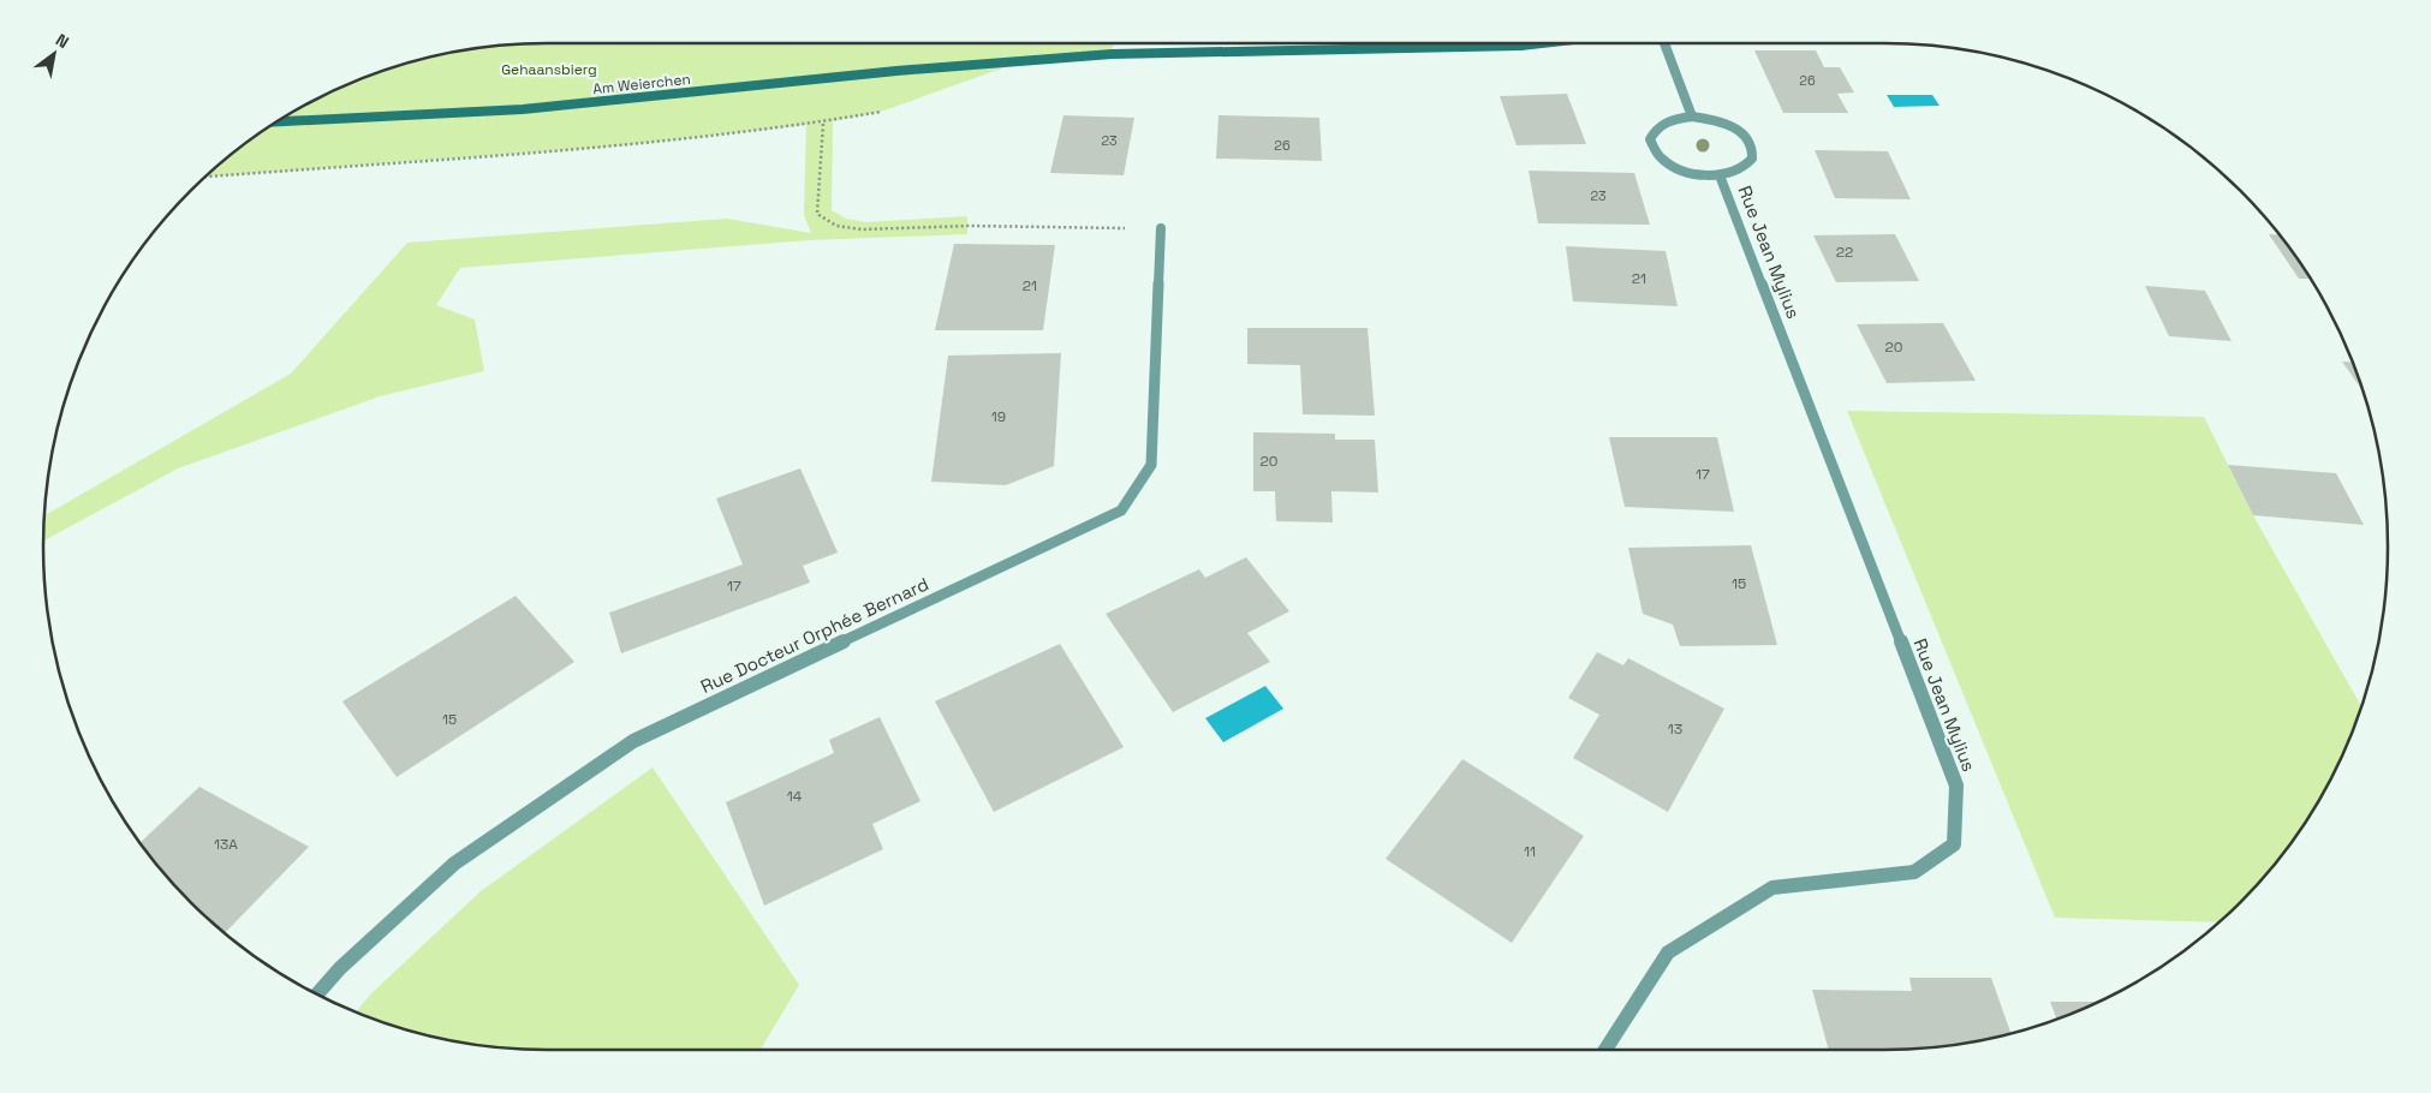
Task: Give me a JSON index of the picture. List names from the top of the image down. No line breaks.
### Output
{"streets":{"main road":["Am Weierchen"],"street":["Rue Jean Mylius","Rue Docteur Orphée Bernard"]},"parks":["Gehaansbierg"],"house_numbers":["26","23","26","23","22","21","21","20","19","20","17","15","17","15","13","14","13A","11"],"north":"top right"}
